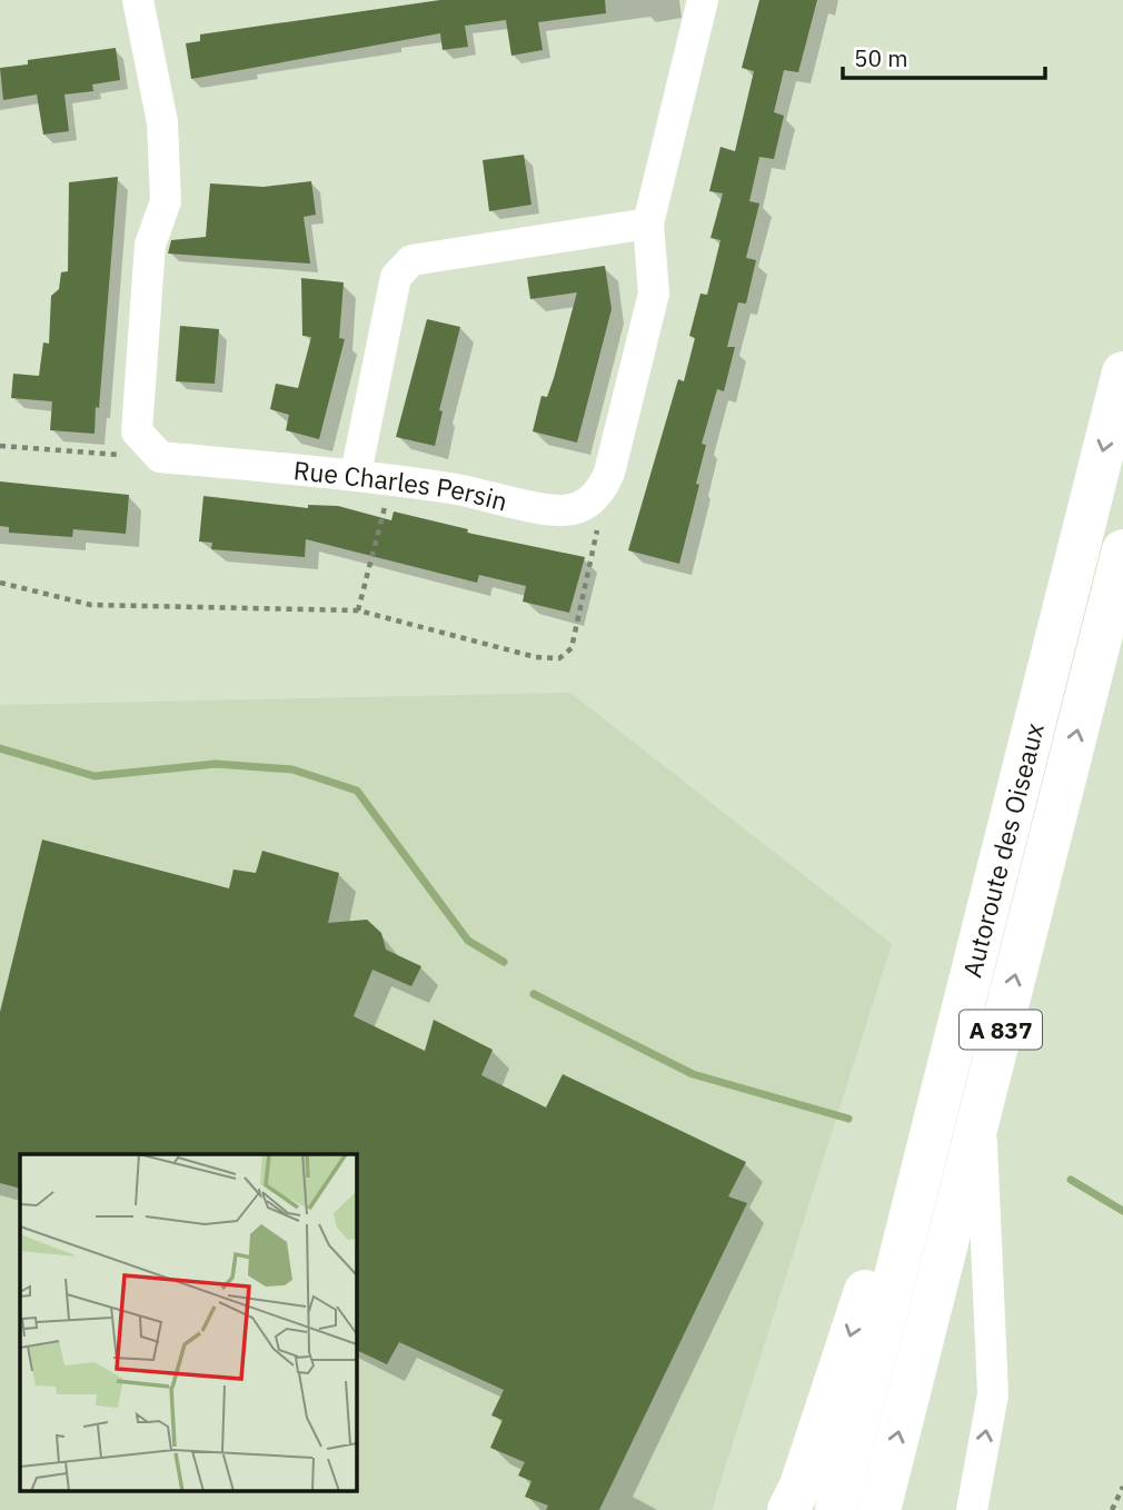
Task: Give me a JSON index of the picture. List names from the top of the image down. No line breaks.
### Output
{"streets":{"highway":["Autoroute des Oiseaux","A 837"],"street":["Rue Charles Persin"]},"scale_bar":"50 m"}
